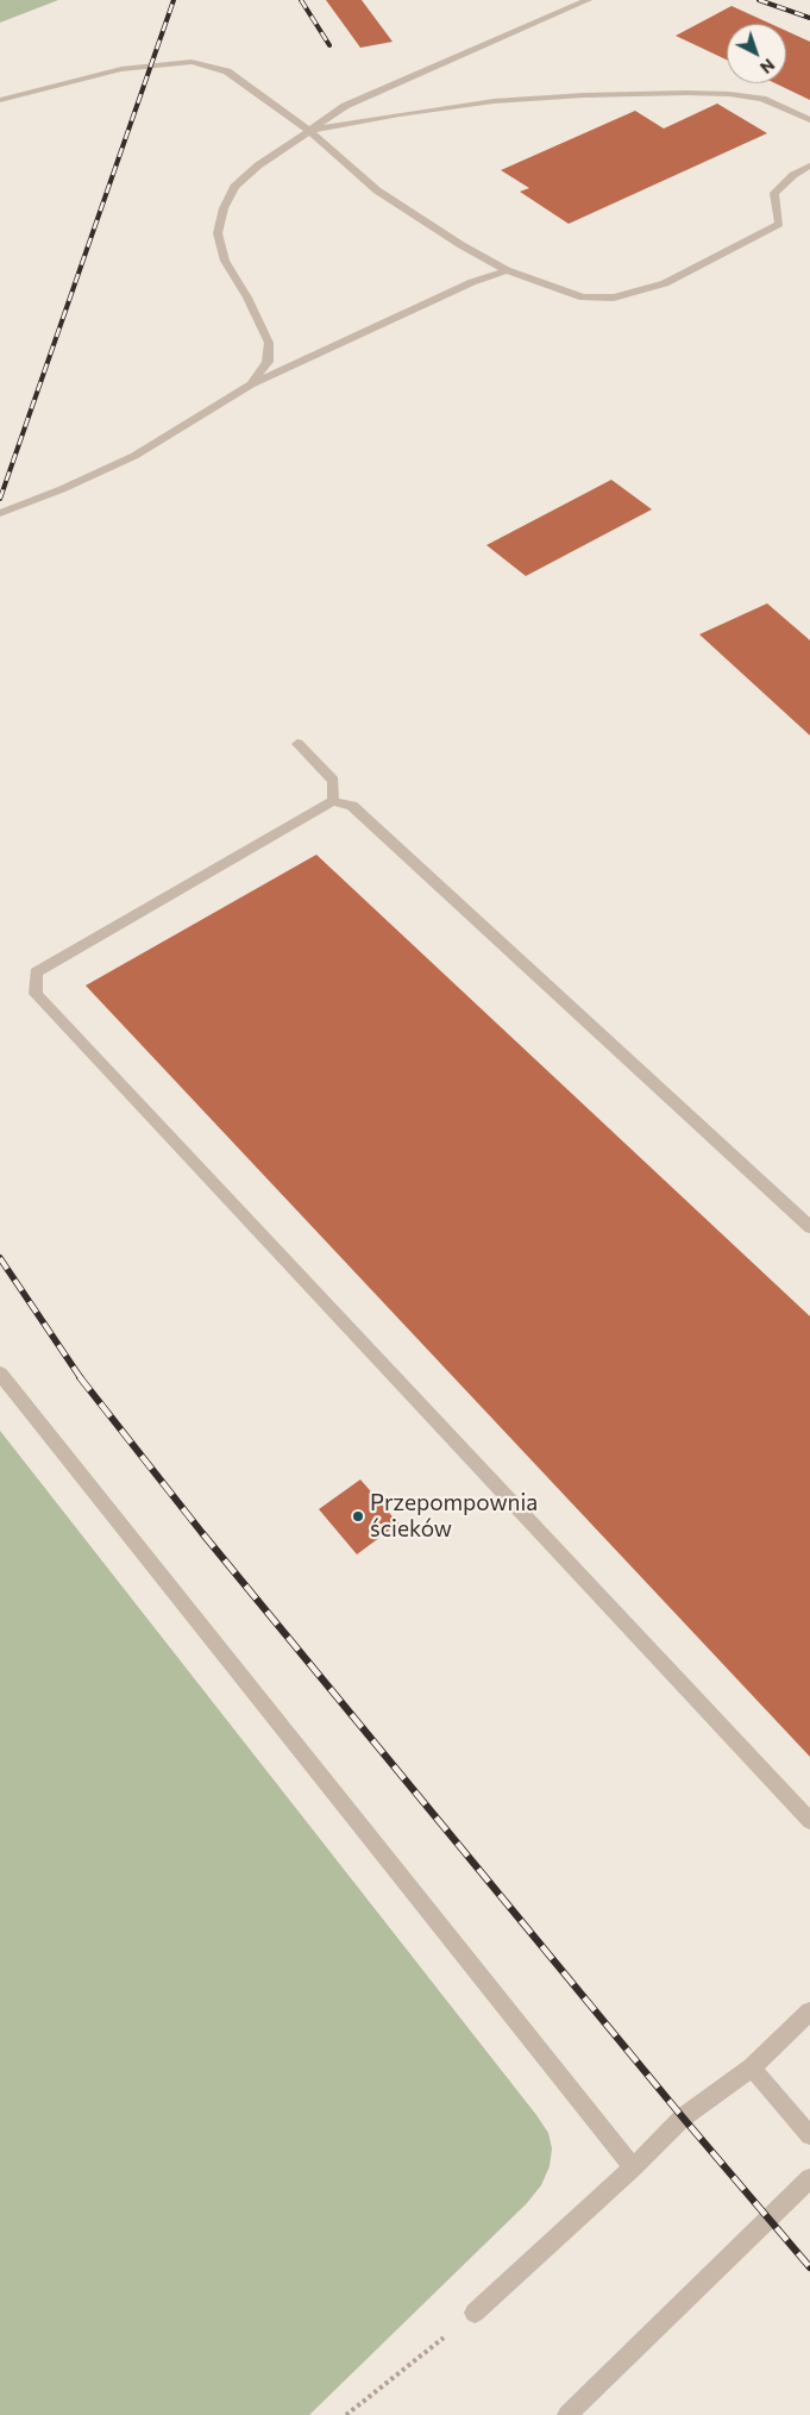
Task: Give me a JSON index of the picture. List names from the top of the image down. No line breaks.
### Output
{"places":["Przepompownia ścieków"],"north":"bottom right"}
